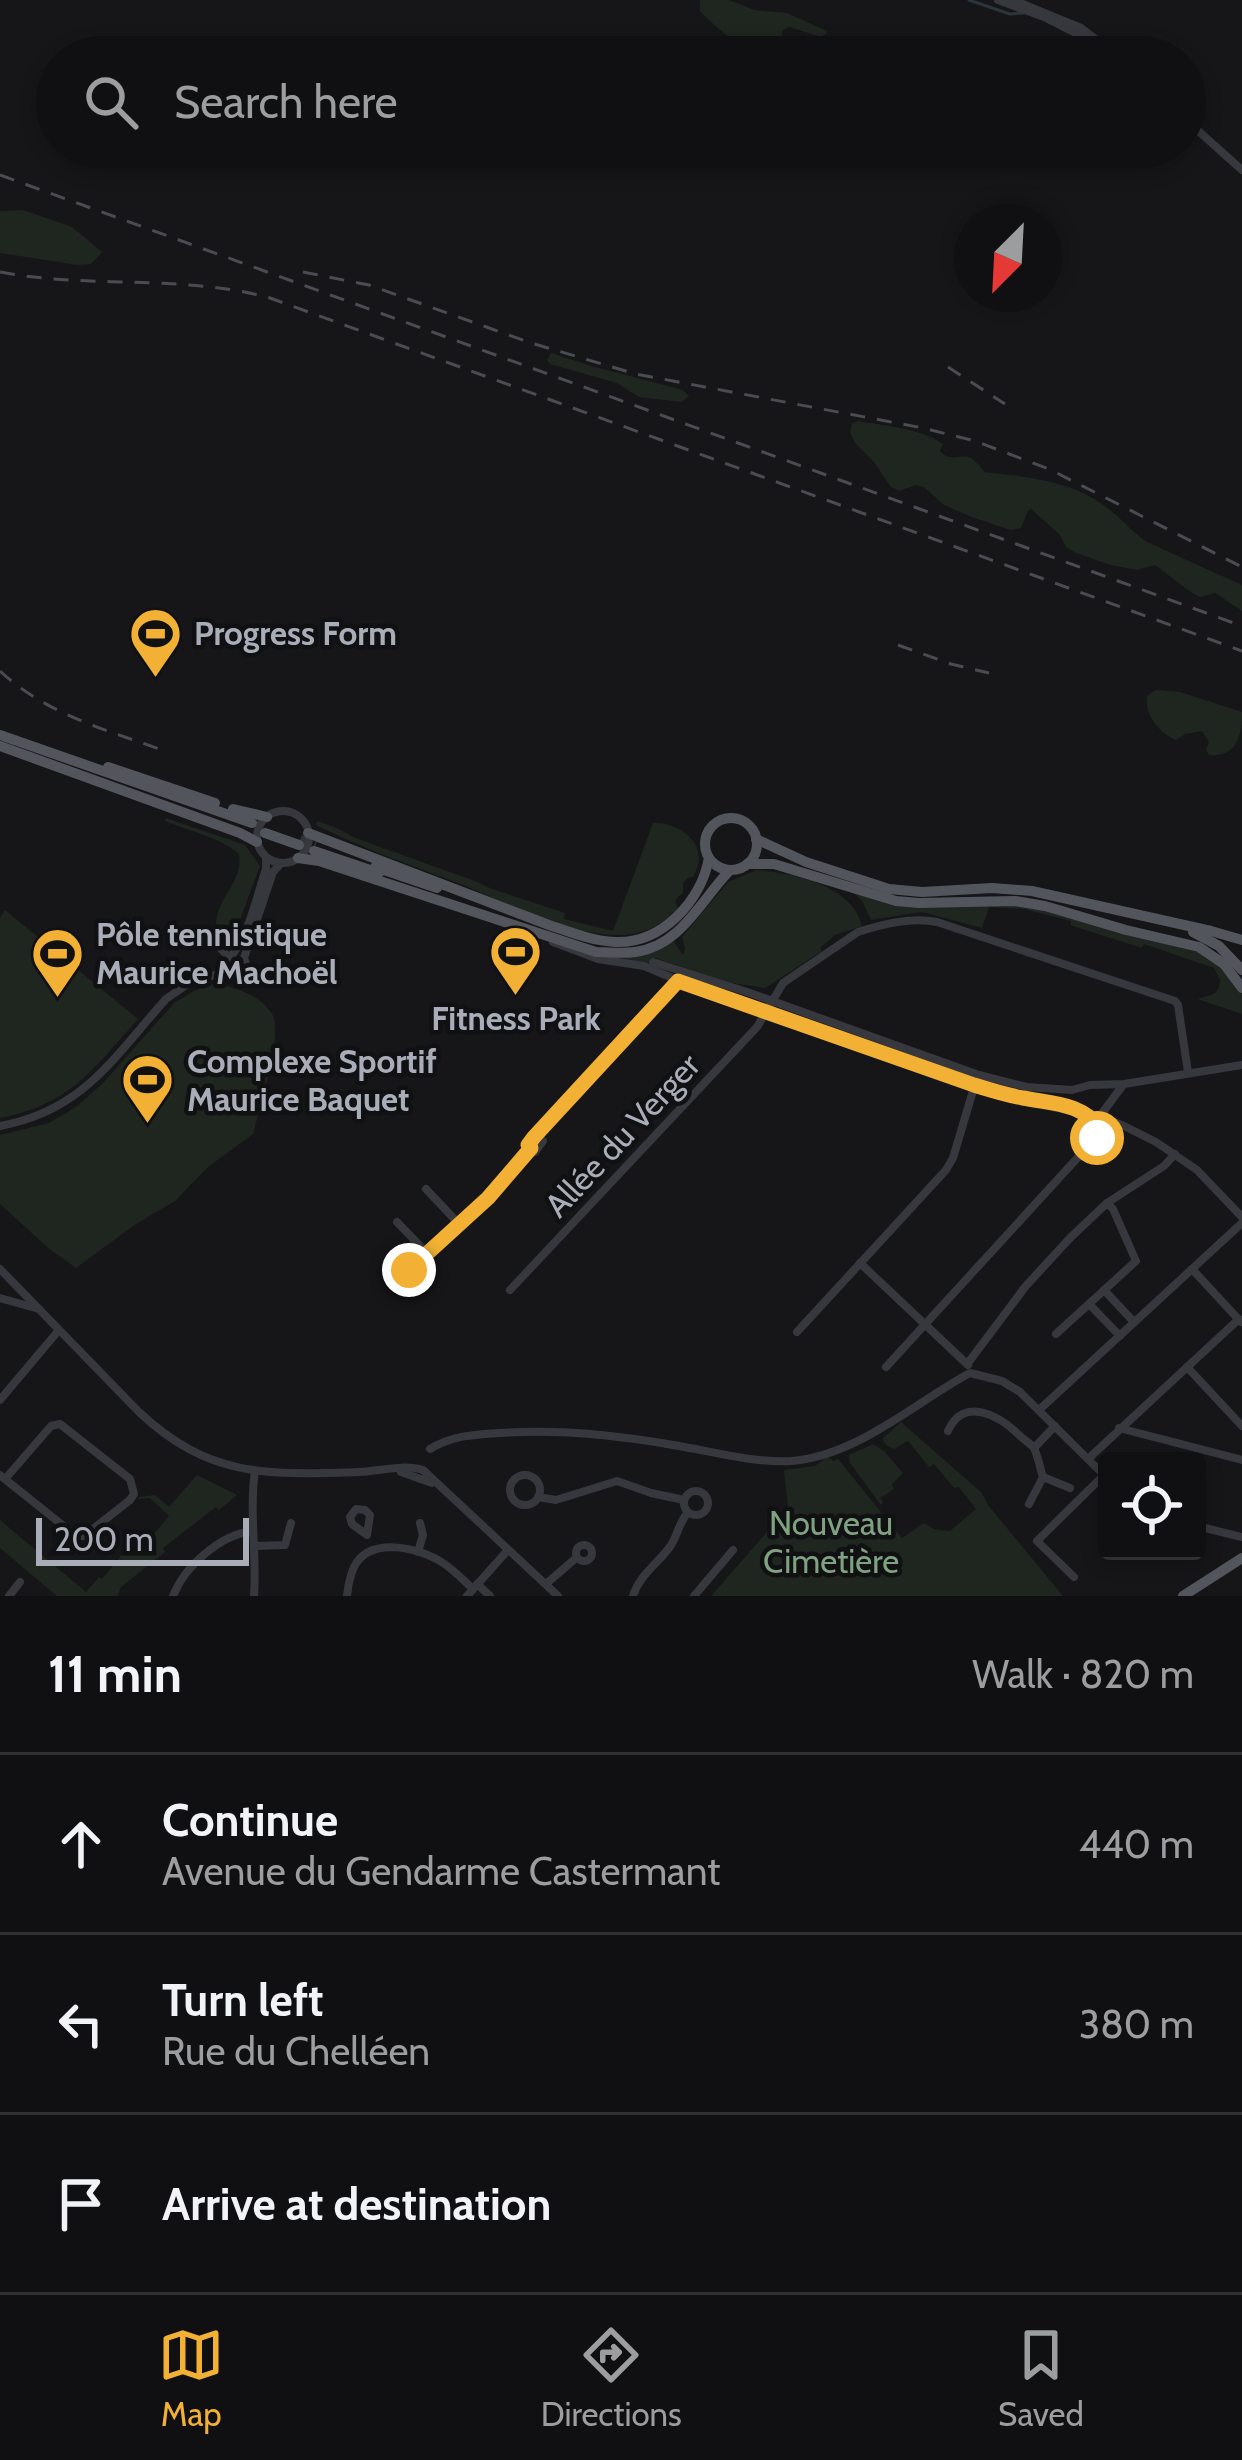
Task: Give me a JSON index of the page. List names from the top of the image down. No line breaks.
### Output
{"streets":{"street":["Allée du Verger"]},"parks":["Nouveau Cimetière"],"places":{"sports":["Progress Form","Fitness Park","Pôle tennistique Maurice Machoël","Complexe Sportif Maurice Baquet"]},"scale_bar":"200 m","north":"bottom left","page":{"search":"Search here","scale":"200 m","heading":["11 min","Walk · 820 m"],"list":[["Continue","Avenue du Gendarme Castermant","440 m"],["Turn left","Rue du Chelléen","380 m"],"Arrive at destination"],"nav":["Map","Directions","Saved"]}}
